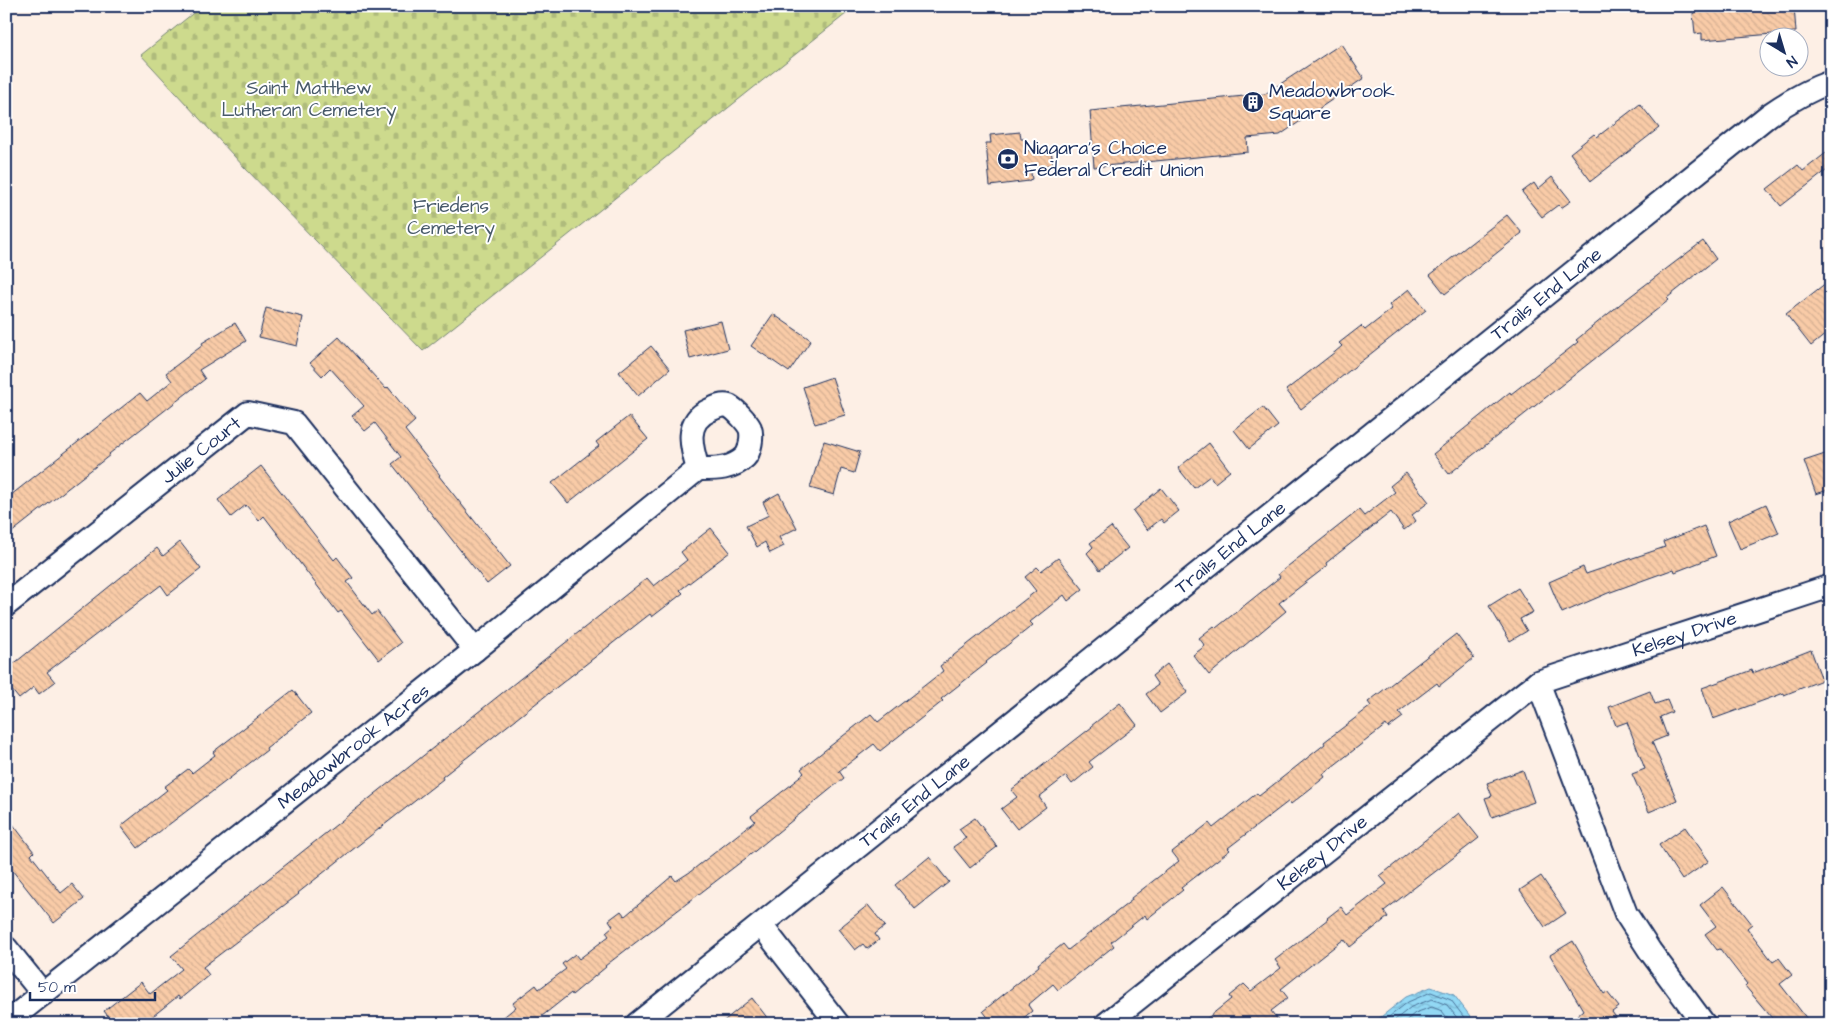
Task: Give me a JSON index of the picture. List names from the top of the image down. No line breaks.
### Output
{"streets":{"street":["Trails End Lane","Julie Court","Kelsey Drive","Meadowbrook Acres"]},"crossings":[["Julie Court","Meadowbrook Acres"]],"parks":["Saint Matthew Lutheran Cemetery","Friedens Cemetery"],"places":{"building":["Meadowbrook Square"],"bank":["Niagara's Choice Federal Credit Union"]},"scale_bar":"50 m","north":"bottom right"}
